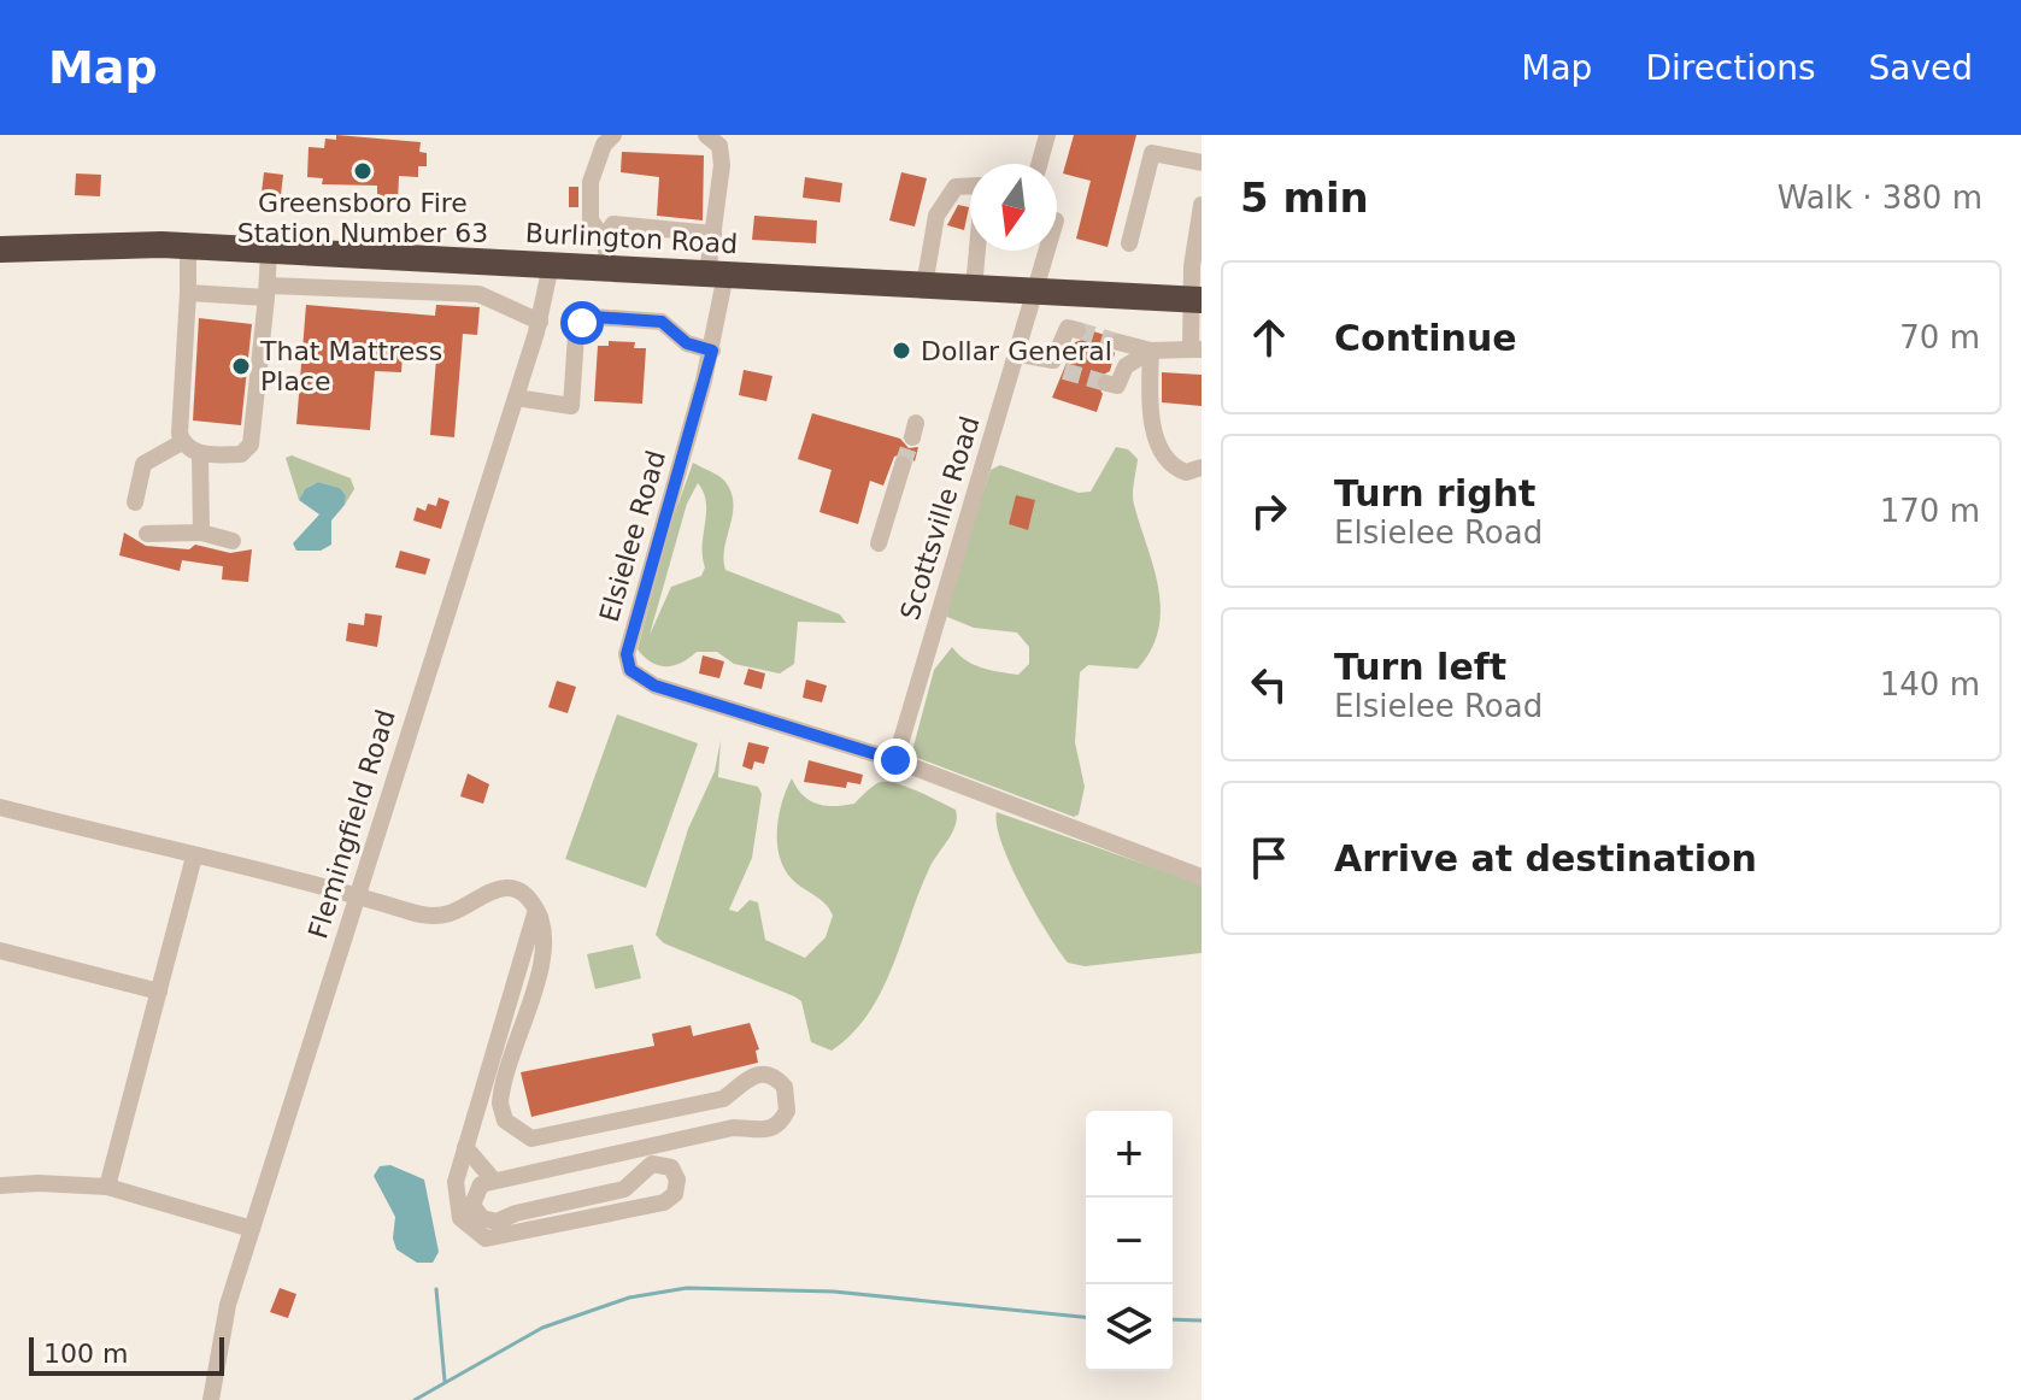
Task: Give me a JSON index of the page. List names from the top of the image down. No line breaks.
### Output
{"streets":{"highway":["Burlington Road"],"street":["Scottsville Road","Elsielee Road","Flemingfield Road"]},"crossings":[["Burlington Road","Scottsville Road"],["Burlington Road","Elsielee Road"],["Burlington Road","Flemingfield Road"],["Scottsville Road","Elsielee Road"]],"places":["Greensboro Fire Station Number 63","Dollar General","That Mattress Place"],"scale_bar":"100 m","north":"bottom","page":{"header":"Map","nav":["Map","Directions","Saved"],"heading":["5 min","Walk · 380 m"],"list":[["Continue","70 m"],["Turn right","Elsielee Road","170 m"],["Turn left","Elsielee Road","140 m"],"Arrive at destination"],"map_buttons":["+","−"],"scale":"100 m"}}
